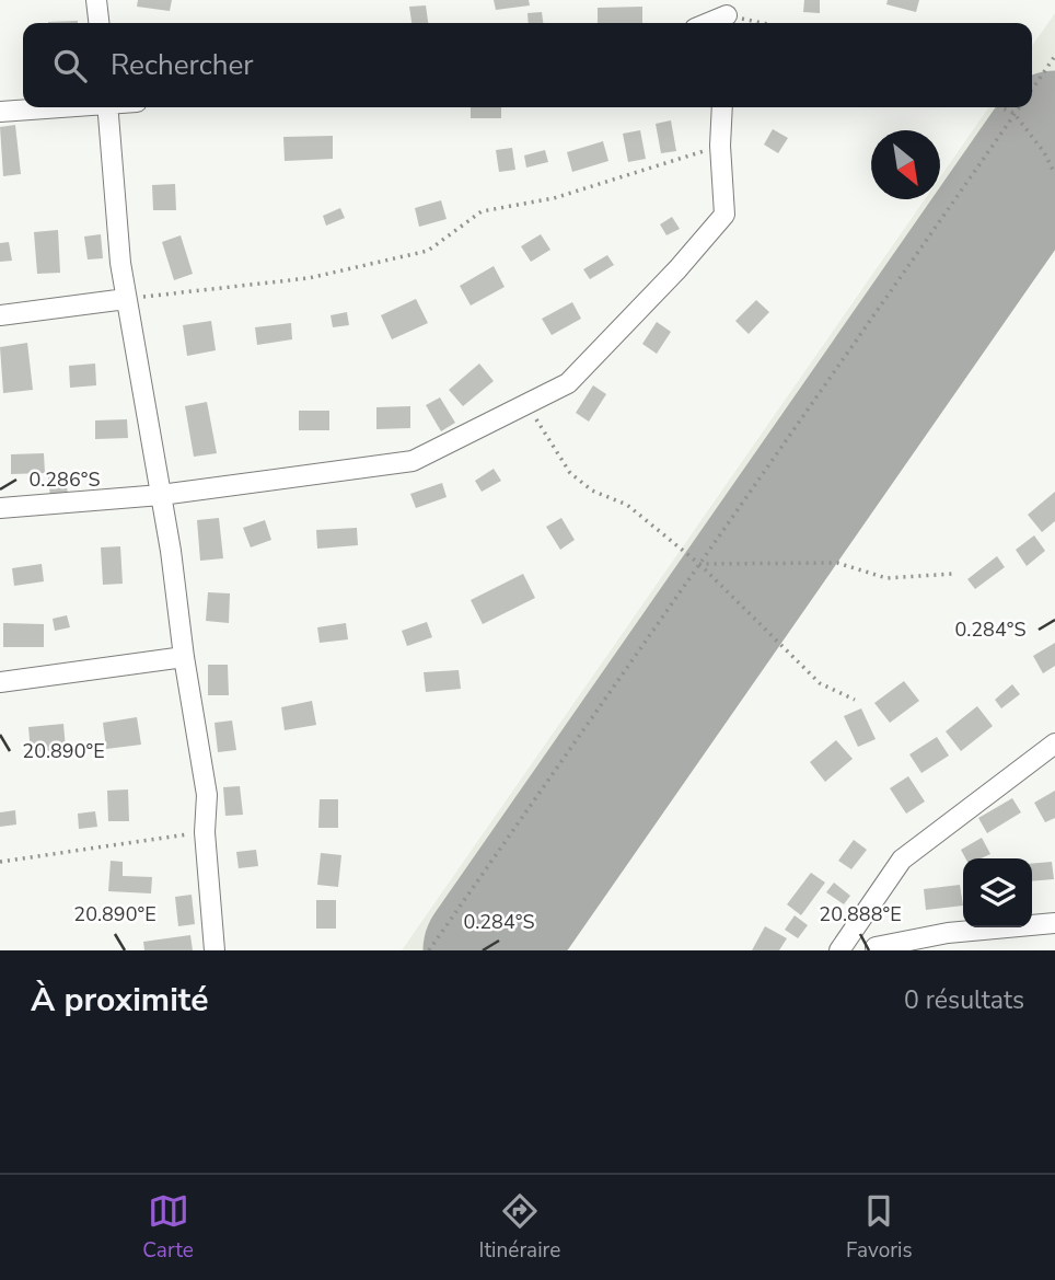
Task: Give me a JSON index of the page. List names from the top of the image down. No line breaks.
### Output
{"north":"bottom right","page":{"search":"Rechercher","heading":["À proximité","0 résultats"],"nav":["Carte","Itinéraire","Favoris"]},"coordinates":["0.286°S","0.284°S","20.890°E","20.888°E"]}
